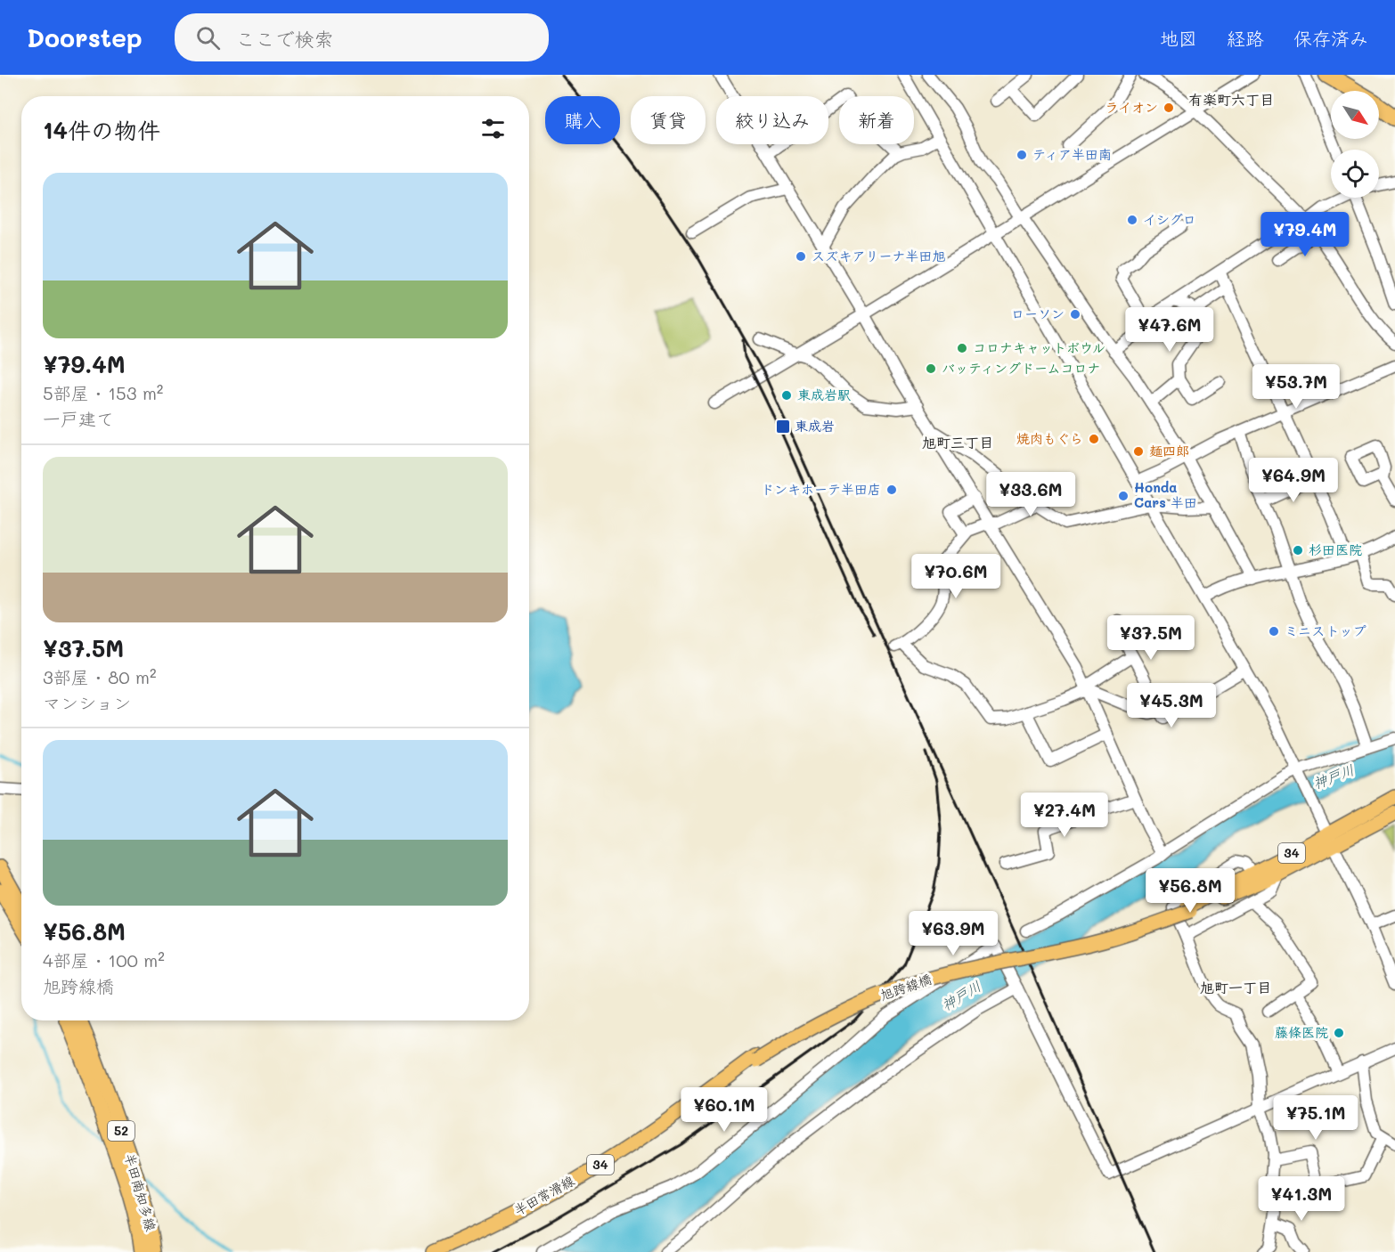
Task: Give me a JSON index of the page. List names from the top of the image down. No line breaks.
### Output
{"streets":{"main road":["34","旭跨線橋","52","半田南知多線","半田常滑線"]},"crossings":[["34","旭跨線橋"],["34","半田常滑線"],["旭跨線橋","半田常滑線"]],"districts":["有楽町六丁目","旭町三丁目","旭町一丁目"],"water":["神戸川"],"places":{"other":["ライオン","ティア半田南","イシグロ","スズキアリーナ半田旭","ローソン","コロナキャットボウル","バッティングドームコロナ","東成岩駅","焼肉もぐら","麺四郎","ドンキホーテ半田店","Honda Cars 半田","杉田医院","ミニストップ","藤條医院"],"transit":["東成岩"]},"north":"bottom right","page":{"header":"Doorstep","search":"ここで検索","nav":["地図","経路","保存済み"],"chip":["購入","賃貸","絞り込み","新着"],"heading":"14件の物件","list":[{"name":"¥79.4M","note":"5部屋 · 153 m² · 一戸建て"},{"name":"¥37.5M","note":"3部屋 · 80 m² · マンション"},{"name":"¥56.8M","note":"4部屋 · 100 m² · 旭跨線橋"}],"price":["¥79.4M","¥47.6M","¥53.7M","¥64.9M","¥33.6M","¥70.6M","¥37.5M","¥45.3M","¥27.4M","¥56.8M","¥63.9M","¥60.1M","¥75.1M","¥41.3M"]}}
